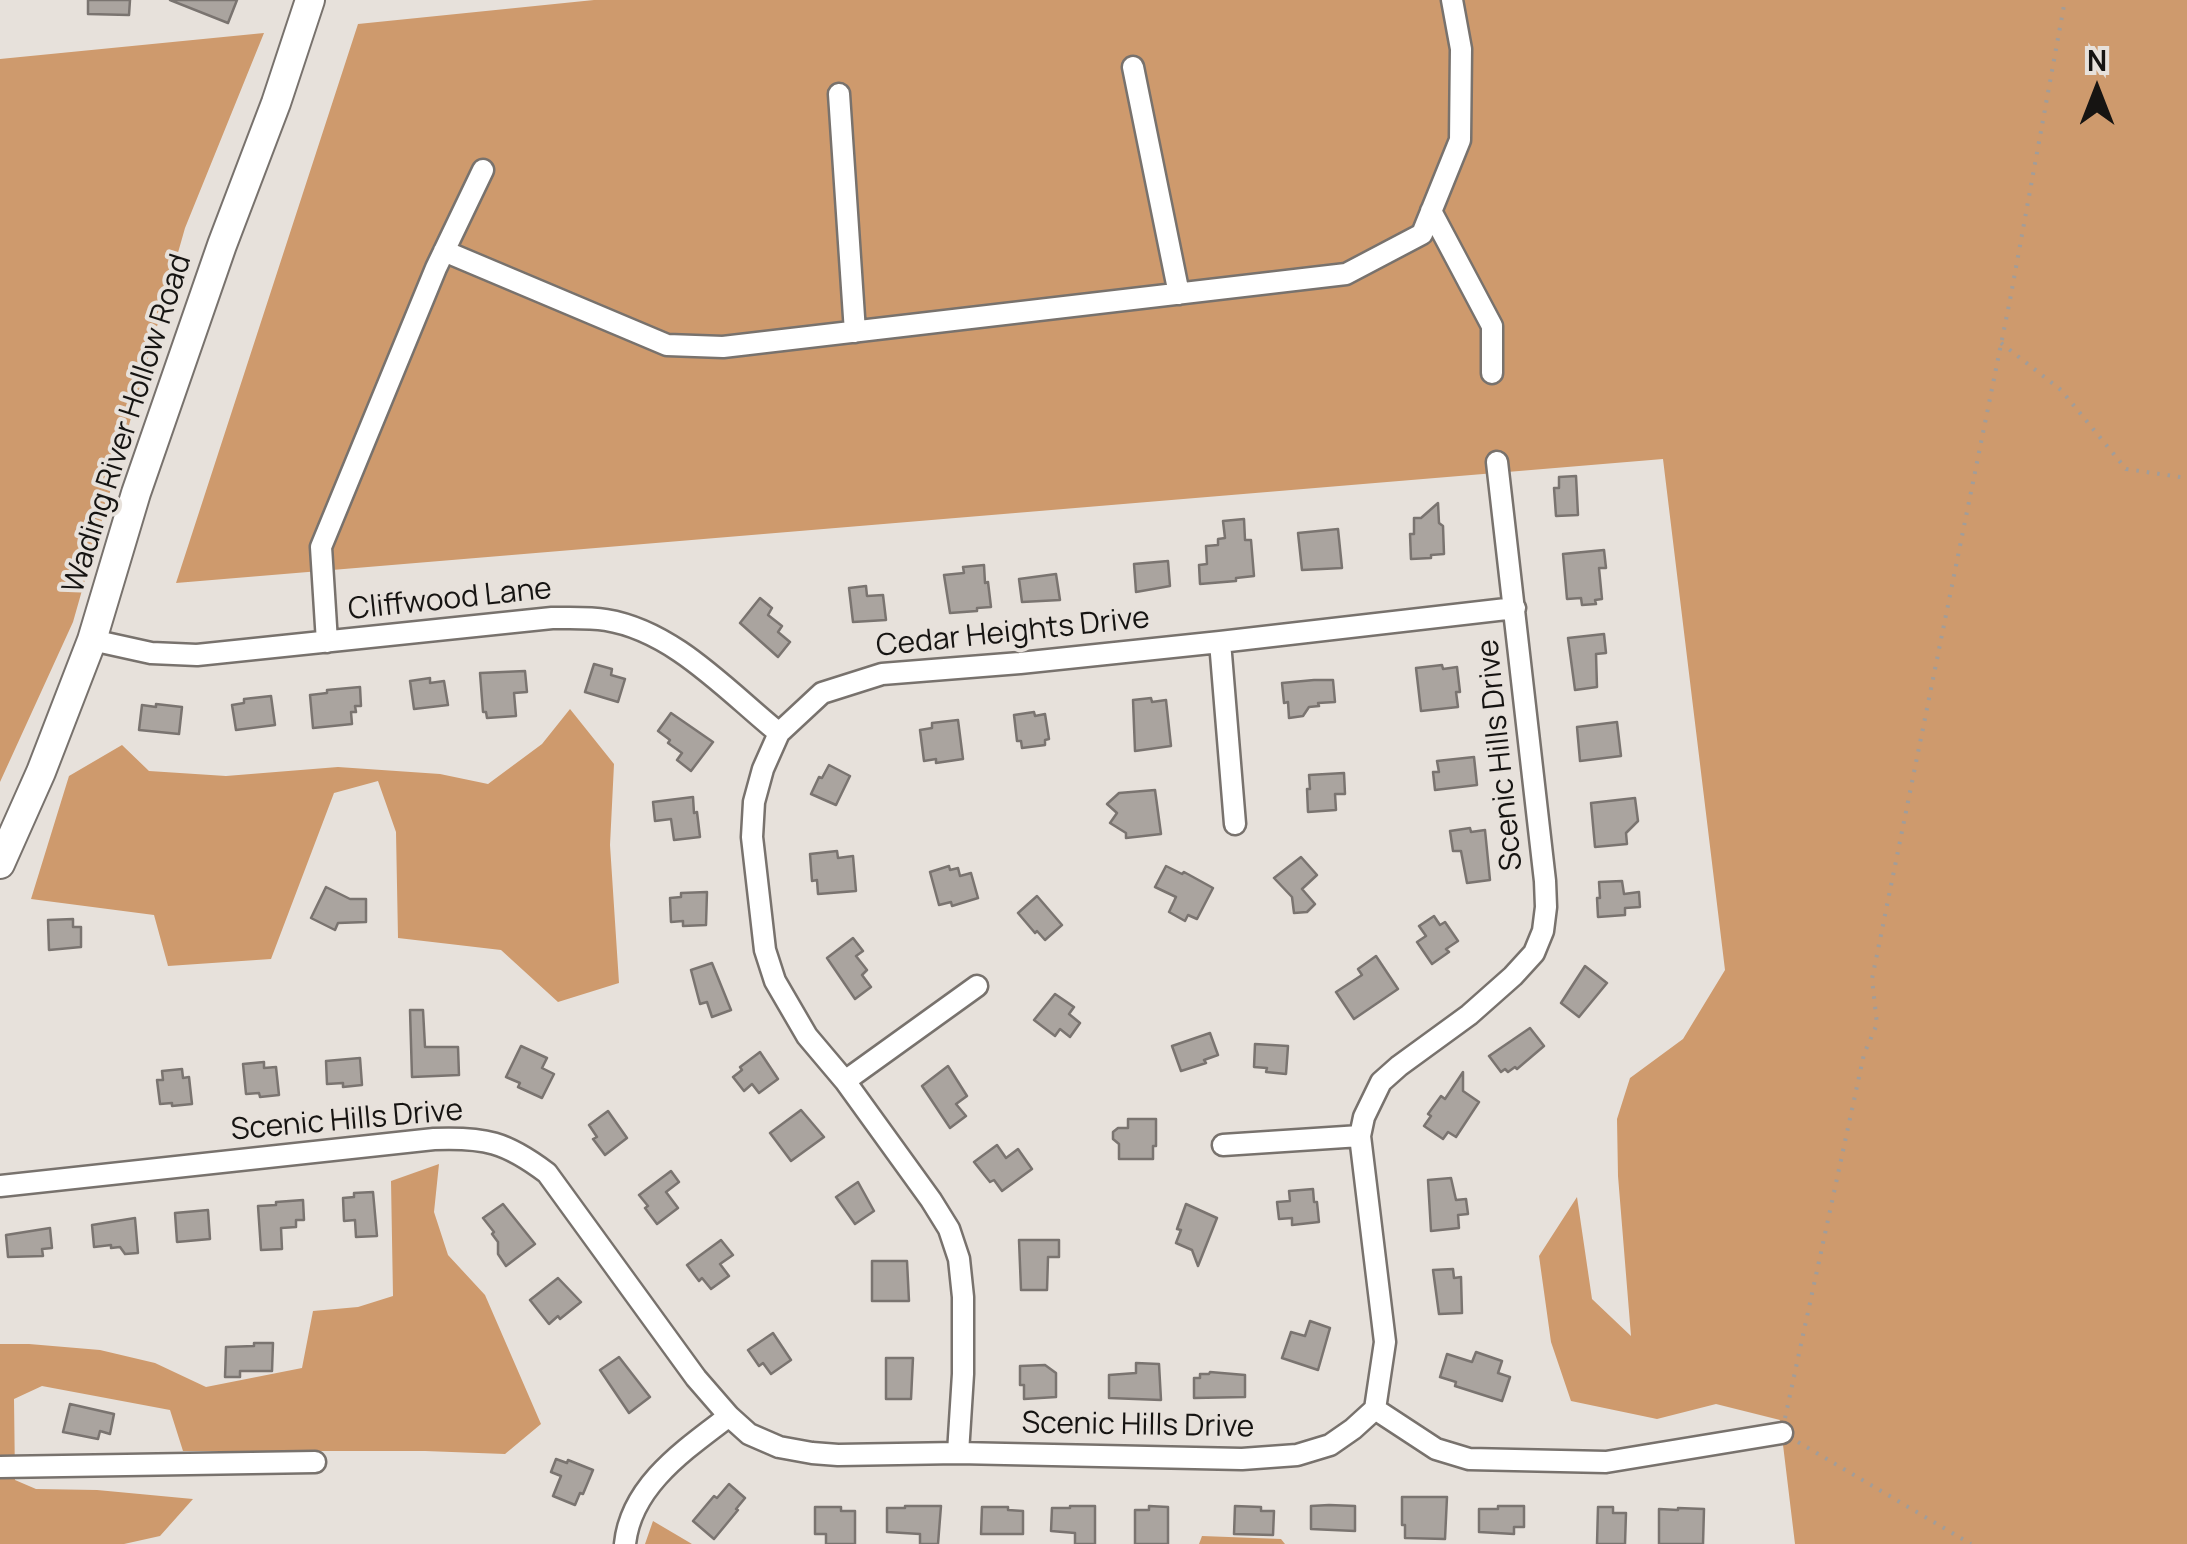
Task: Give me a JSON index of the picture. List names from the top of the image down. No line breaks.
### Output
{"streets":{"street":["Wading River Hollow Road","Cliffwood Lane","Cedar Heights Drive","Scenic Hills Drive"]},"crossings":[["Wading River Hollow Road","Cliffwood Lane"],["Cliffwood Lane","Cedar Heights Drive"],["Cedar Heights Drive","Scenic Hills Drive"]],"north":"top"}
